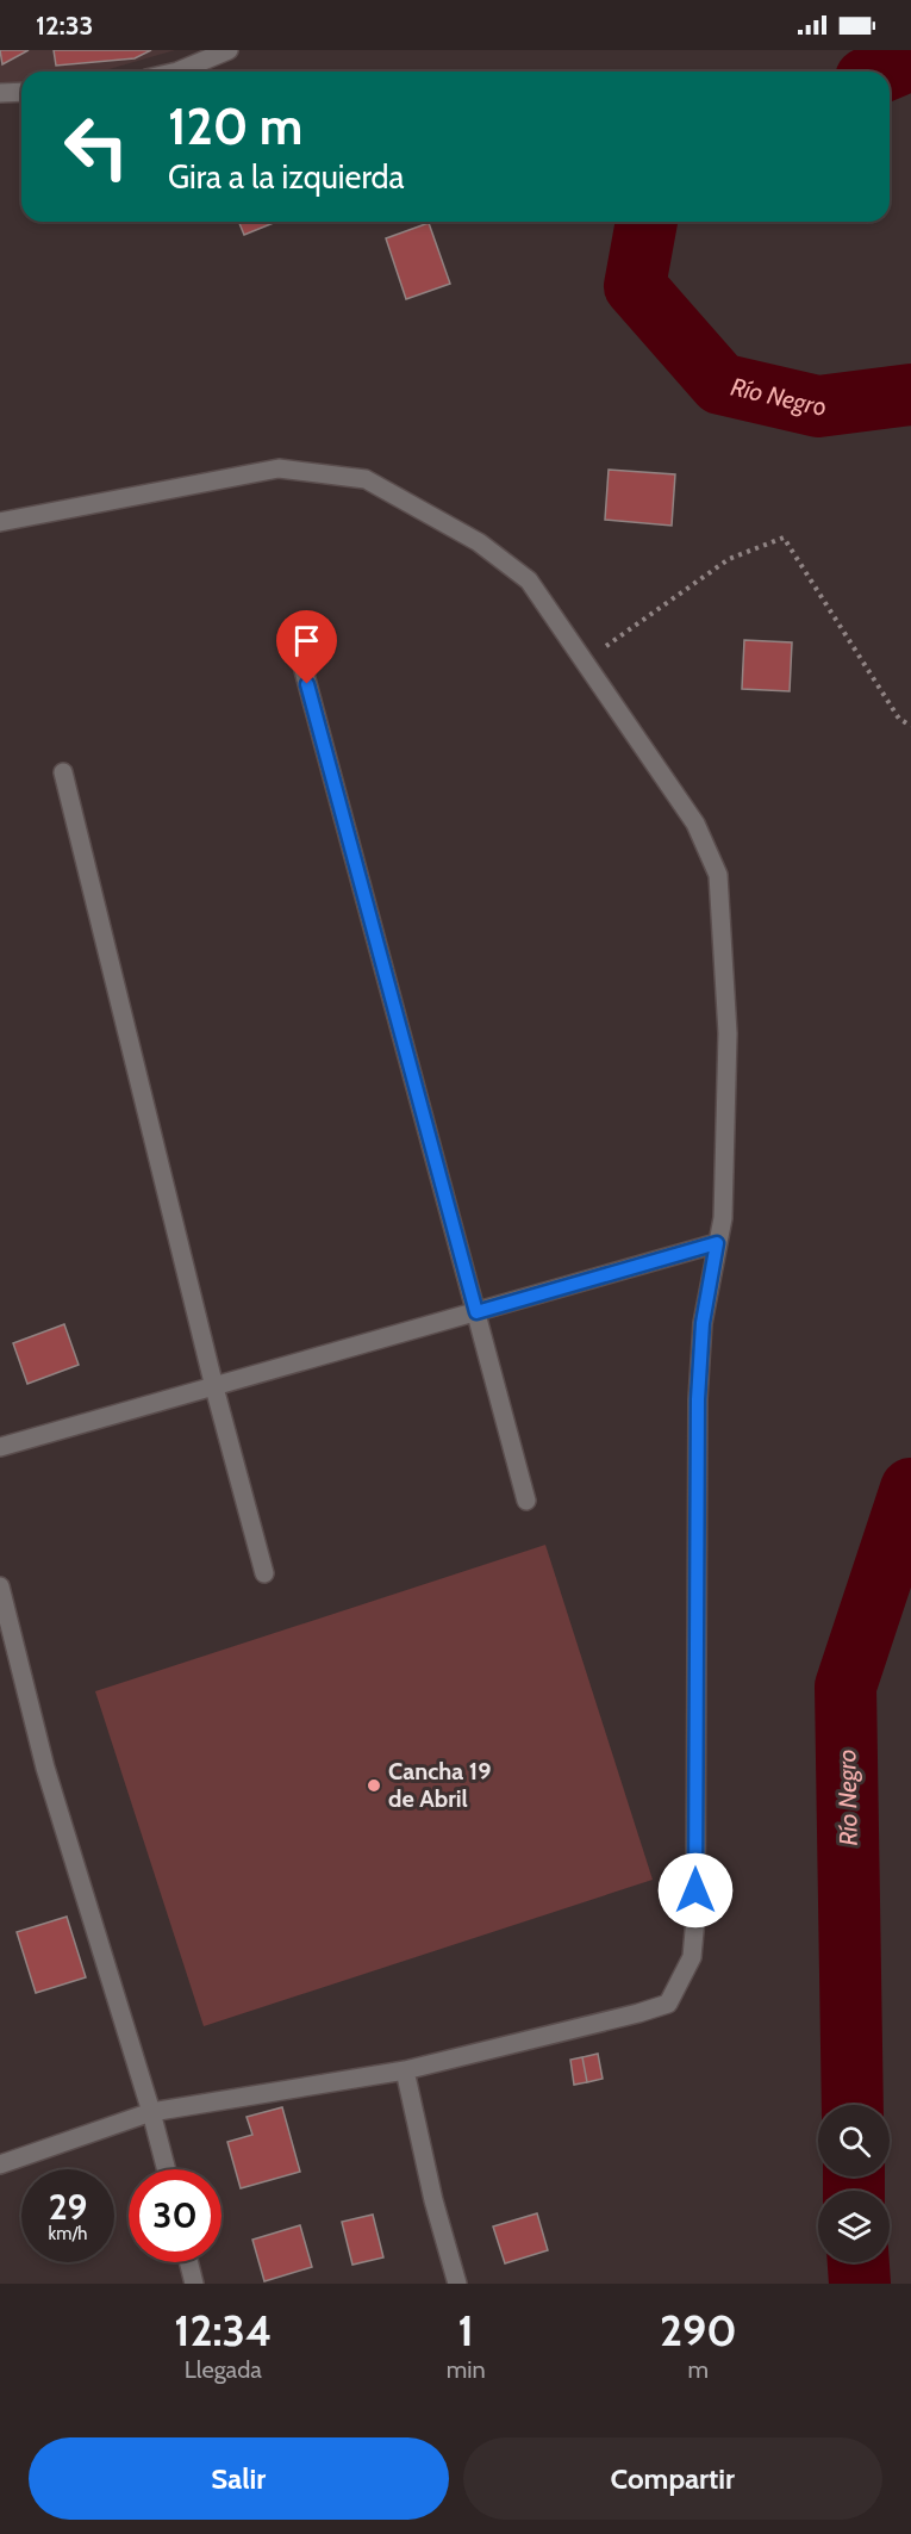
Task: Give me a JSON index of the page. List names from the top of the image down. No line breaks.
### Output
{"water":["Río Negro"],"places":["Cancha 19 de Abril"],"page":{"status":"12:33","turn":["120 m","Gira a la izquierda"],"speed":"29 km/h","limit":"30","eta":["12:34","Llegada","1","min","290","m"],"buttons":["Salir","Compartir"]}}
